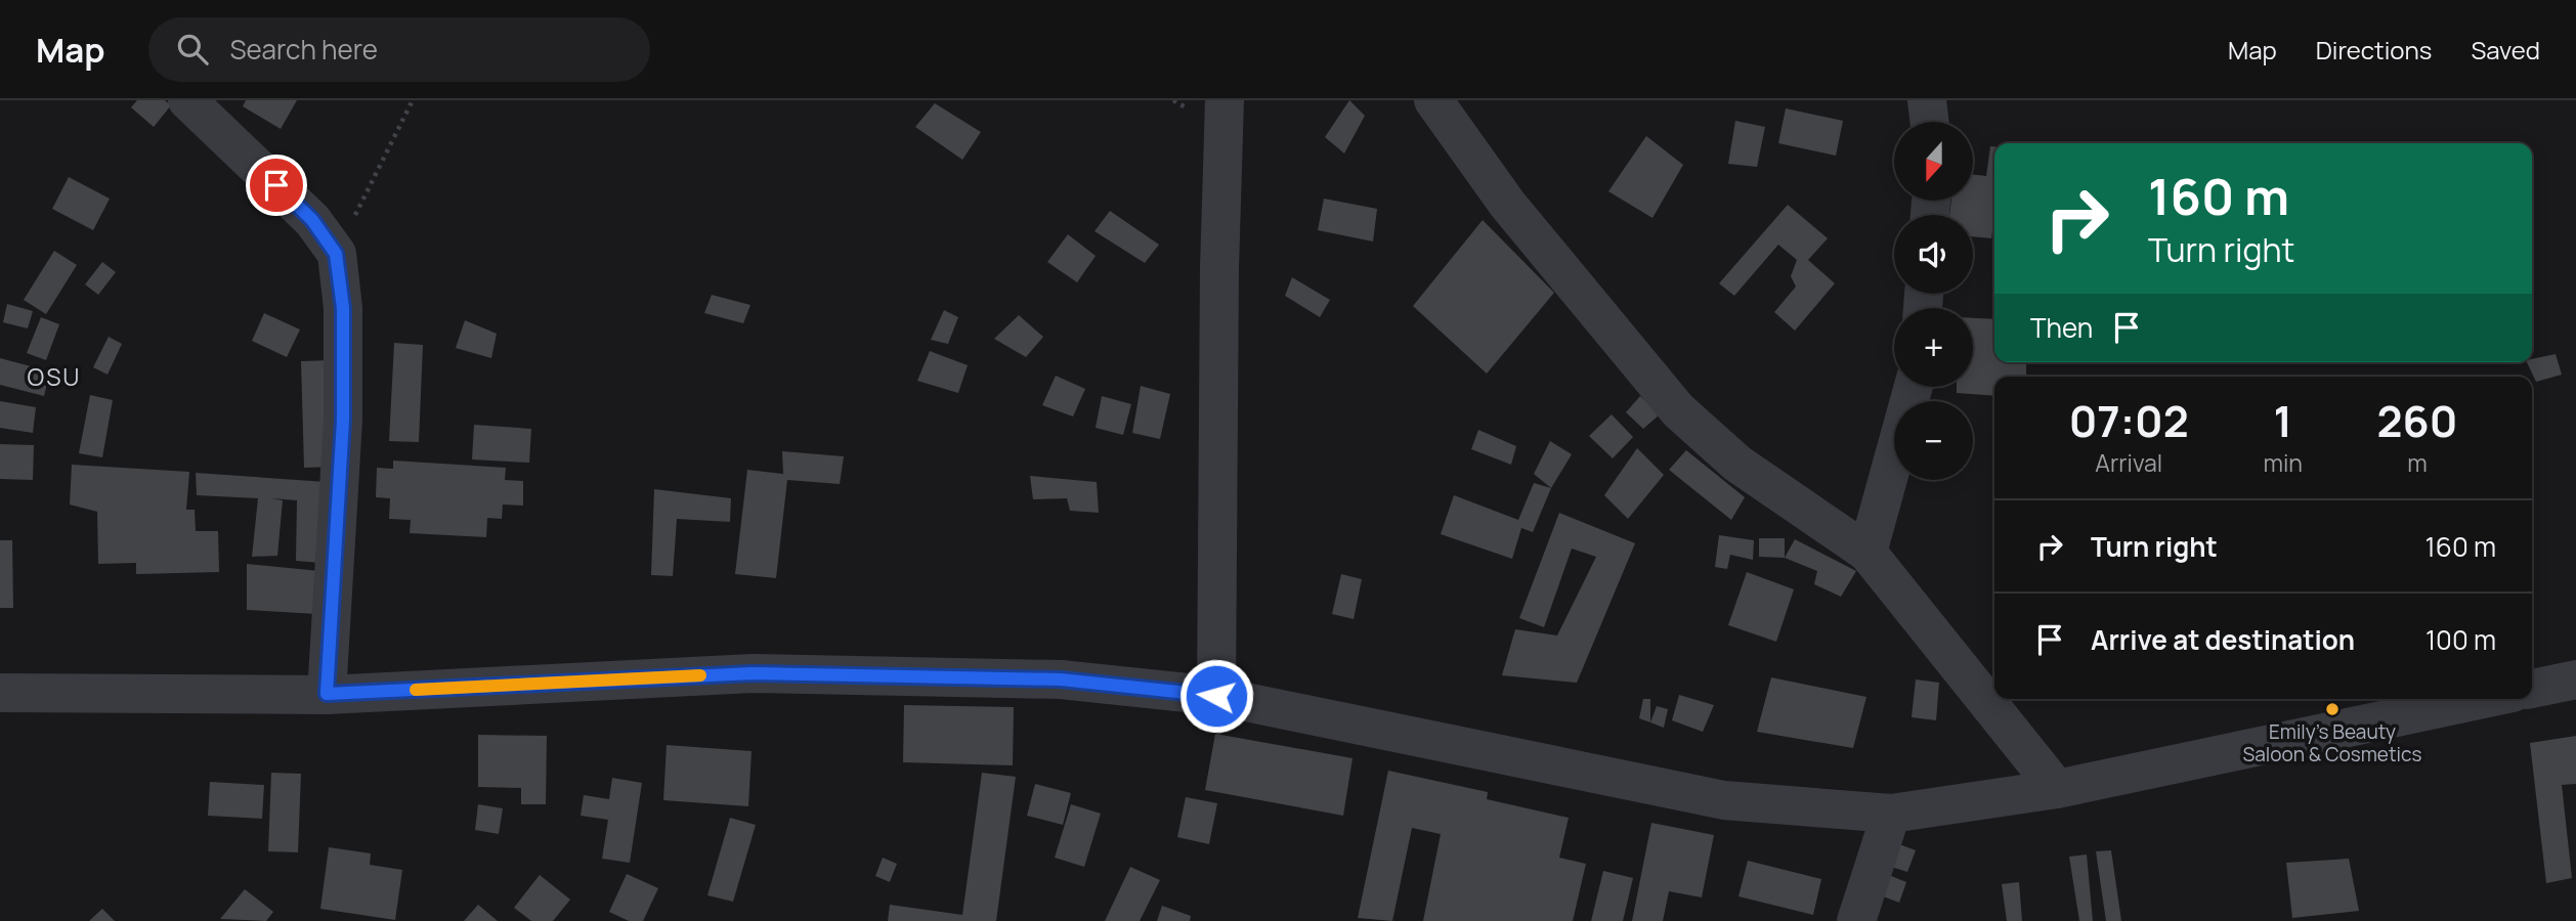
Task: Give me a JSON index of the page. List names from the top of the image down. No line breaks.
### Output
{"districts":["OSU"],"places":["Emily's Beauty Saloon & Cosmetics"],"north":"bottom","page":{"header":"Map","search":"Search here","nav":["Map","Directions","Saved"],"map_buttons":["+","−"],"turn":["160 m","Turn right"],"then":"Then","eta":["07:02","Arrival","1","min","260","m"],"list":[{"name":"Turn right","value":"160 m"},{"name":"Arrive at destination","value":"100 m"}]}}
